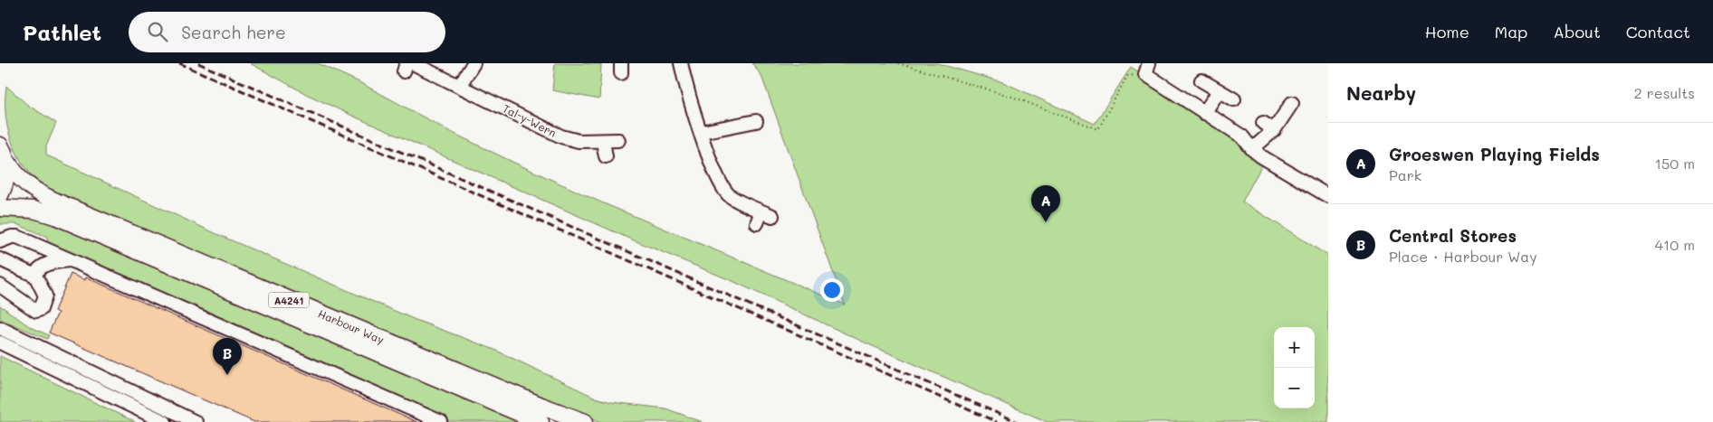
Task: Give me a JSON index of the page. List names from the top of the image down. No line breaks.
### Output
{"streets":{"main road":["A4241","Harbour Way"],"street":["Tal-y-Wern"]},"crossings":[["A4241","Harbour Way"]],"page":{"header":"Pathlet","search":"Search here","nav":["Home","Map","About","Contact"],"heading":["Nearby","2 results"],"list":[{"mark":"A","name":"Groeswen Playing Fields","note":"Park","value":"150 m"},{"mark":"B","name":"Central Stores","note":"Place · Harbour Way","value":"410 m"}],"pins":["A","B"],"map_buttons":["+","−"]}}
